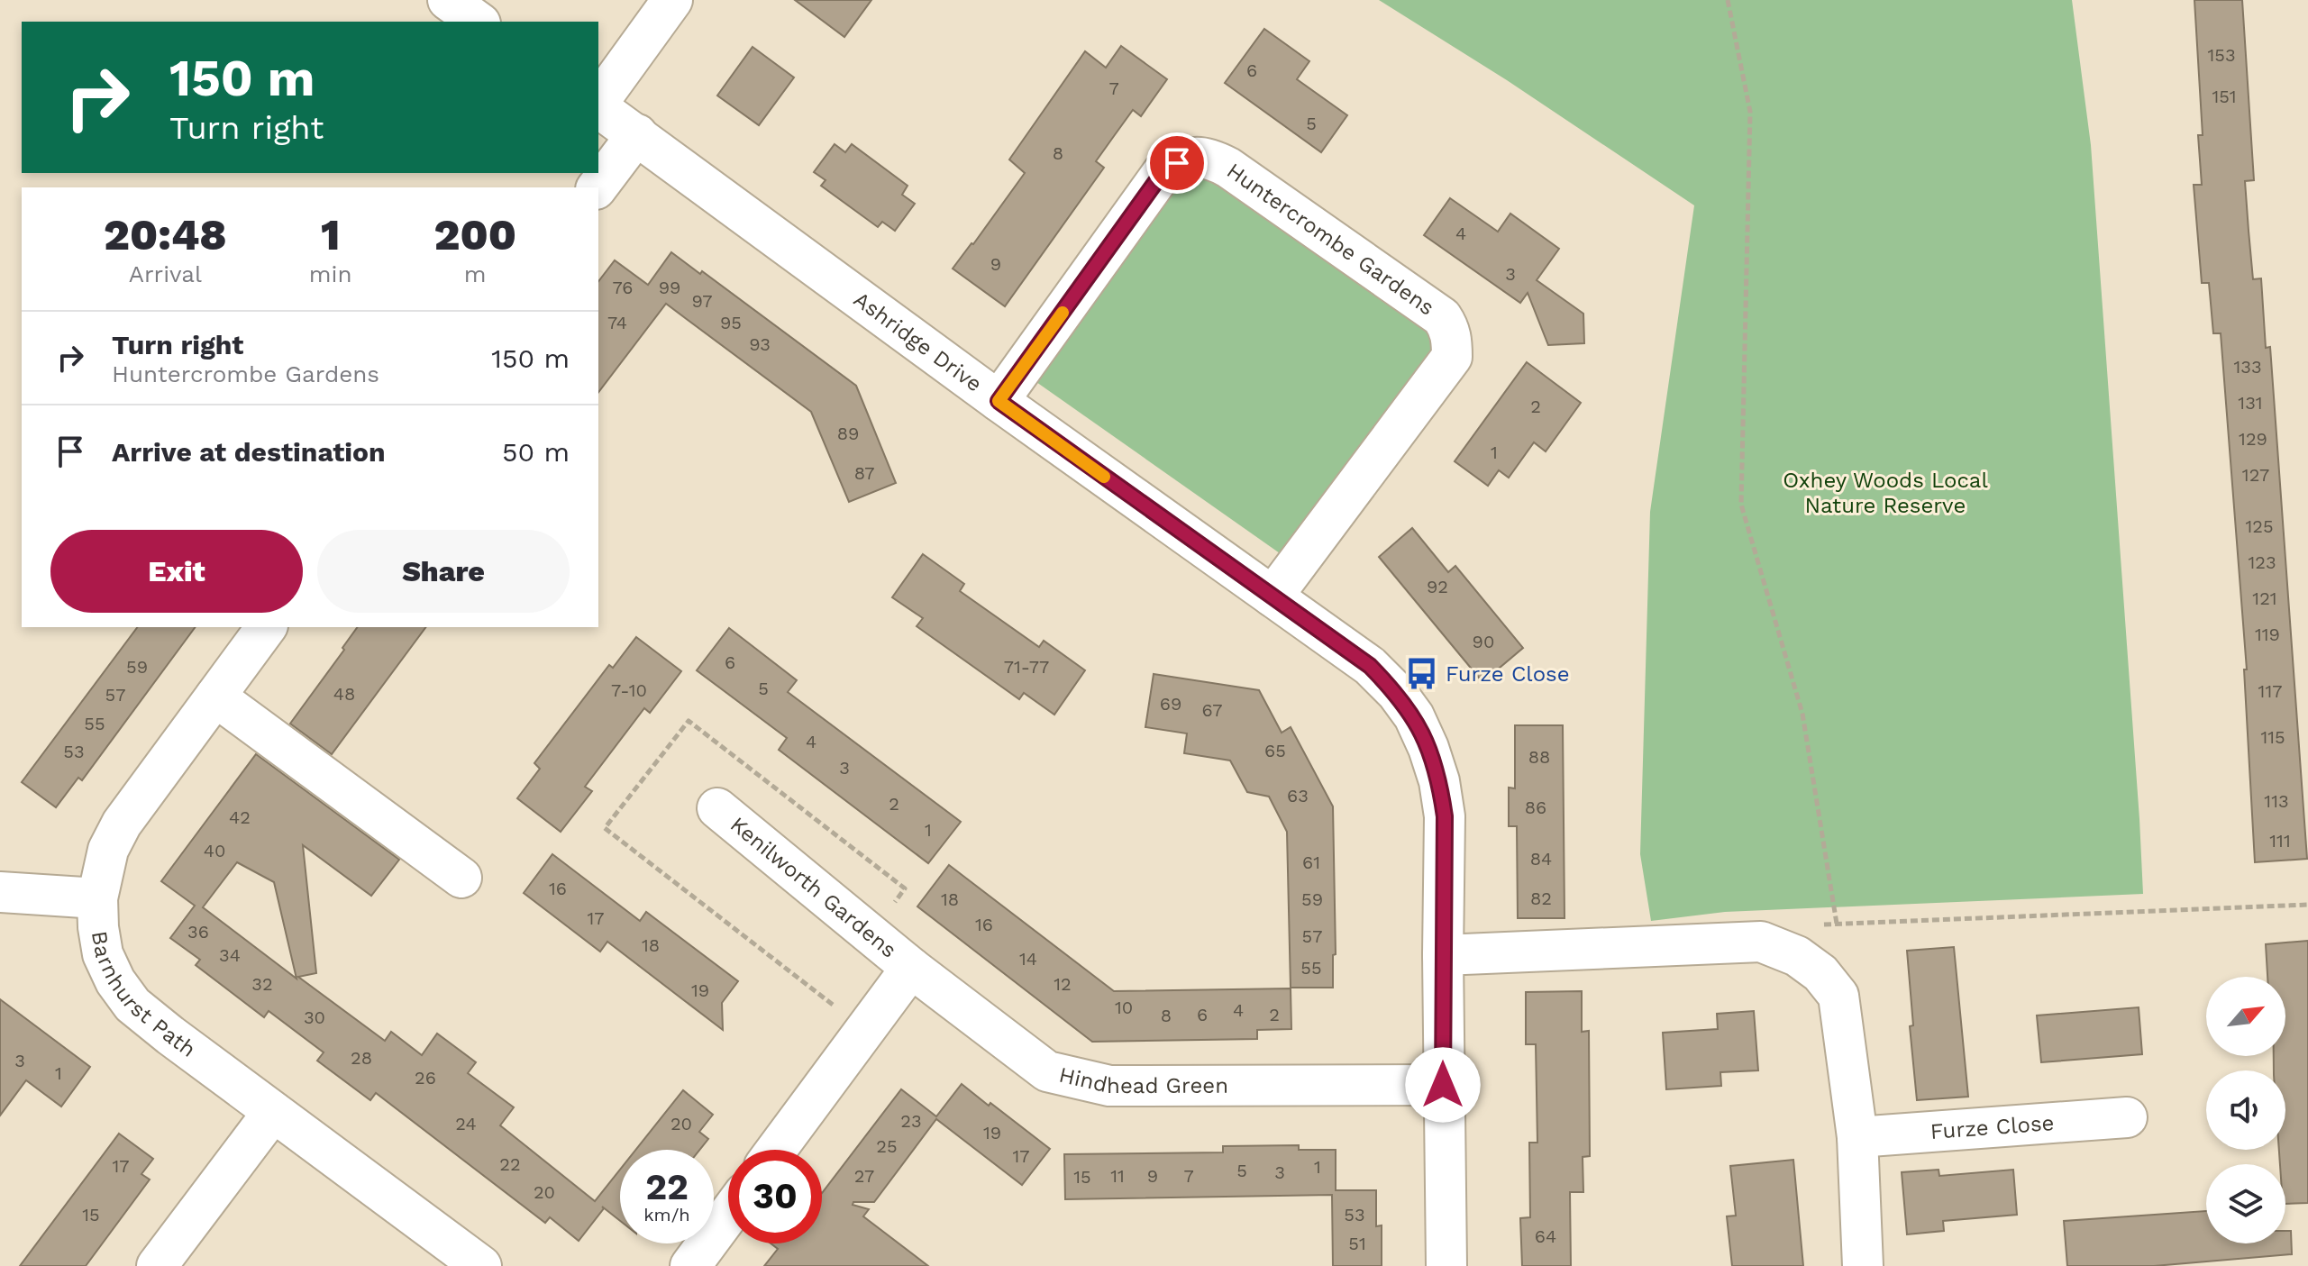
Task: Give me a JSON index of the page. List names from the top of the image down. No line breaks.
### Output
{"streets":{"street":["Huntercrombe Gardens","Ashridge Drive","Kenilworth Gardens","Barnhurst Path","Hindhead Green","Furze Close"]},"crossings":[["Huntercrombe Gardens","Ashridge Drive"],["Ashridge Drive","Hindhead Green"],["Kenilworth Gardens","Hindhead Green"]],"parks":["Oxhey Woods Local Nature Reserve"],"places":{"bus stop":["Furze Close"]},"house_numbers":["153","6","7","151","5","8","4","9","3","76","99","97","74","95","93","133","131","2","89","129","1","87","127","125","123","92","121","119","90","6","59","71-77","5","7-10","117","48","57","69","67","55","115","4","65","53","88","3","63","113","2","86","42","1","111","40","84","61","16","82","18","59","17","16","36","57","18","34","14","55","32","12","19","10","4","6","2","8","30","28","3","1","26","23","24","20","19","25","17","22","17","1","5","3","27","11","9","7","15","20","15","53","64","51"],"north":"top right","page":{"turn":["150 m","Turn right"],"eta":["20:48","Arrival","1","min","200","m"],"list":[{"name":"Turn right","note":"Huntercrombe Gardens","value":"150 m"},{"name":"Arrive at destination","value":"50 m"}],"buttons":["Exit","Share"],"speed":"22 km/h","limit":"30"}}
